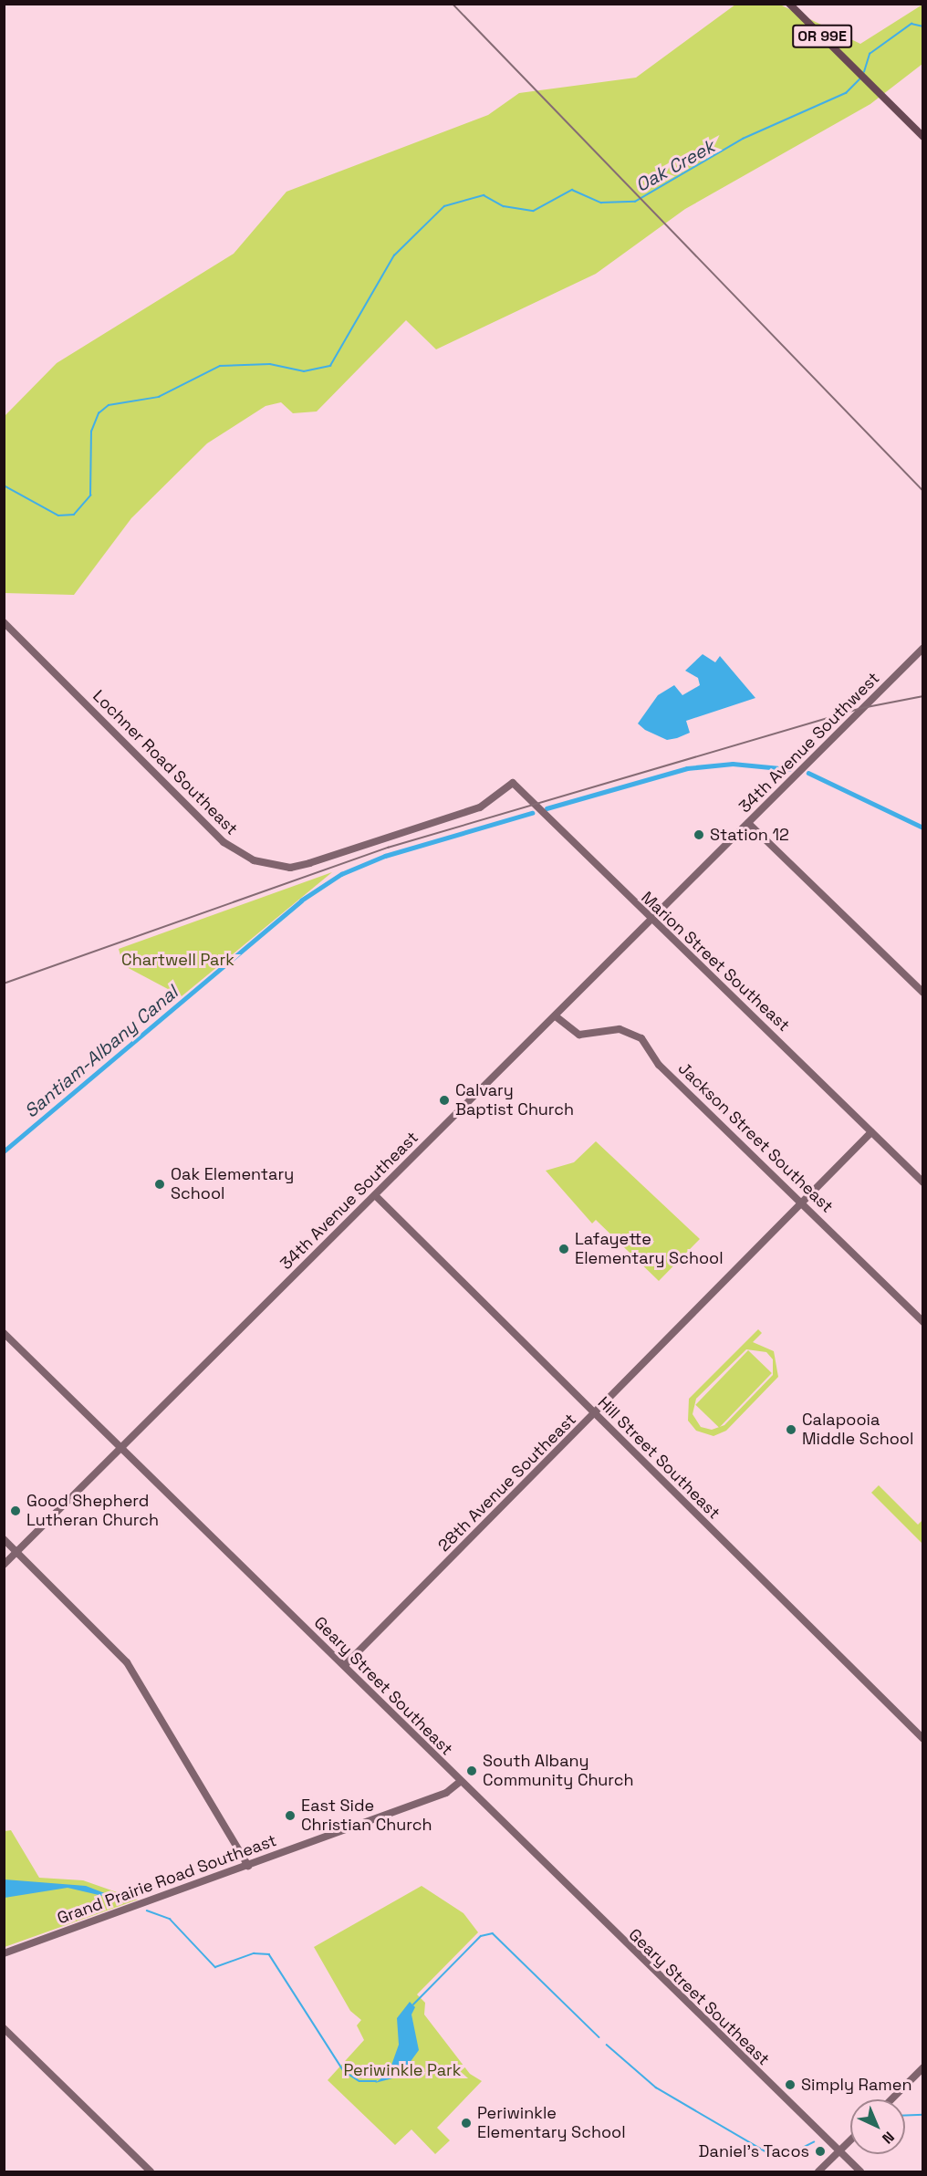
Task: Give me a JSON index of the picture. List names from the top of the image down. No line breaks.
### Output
{"streets":{"main road":["OR 99E"],"street":["34th Avenue Southwest","Lochner Road Southeast","Marion Street Southeast","Jackson Street Southeast","34th Avenue Southeast","Hill Street Southeast","28th Avenue Southeast","Geary Street Southeast","Grand Prairie Road Southeast"]},"crossings":[["34th Avenue Southwest","34th Avenue Southeast"],["Lochner Road Southeast","Marion Street Southeast"],["Marion Street Southeast","34th Avenue Southeast"],["Marion Street Southeast","28th Avenue Southeast"],["Jackson Street Southeast","34th Avenue Southeast"],["Jackson Street Southeast","28th Avenue Southeast"],["34th Avenue Southeast","Hill Street Southeast"],["34th Avenue Southeast","Geary Street Southeast"],["Hill Street Southeast","28th Avenue Southeast"],["28th Avenue Southeast","Geary Street Southeast"],["Geary Street Southeast","Grand Prairie Road Southeast"]],"water":["Oak Creek","Santiam-Albany Canal"],"parks":["Chartwell Park","Periwinkle Park"],"places":["Station 12","Calvary Baptist Church","Oak Elementary School","Lafayette Elementary School","Calapooia Middle School","Good Shepherd Lutheran Church","South Albany Community Church","East Side Christian Church","Simply Ramen","Periwinkle Elementary School","Daniel's Tacos"],"north":"bottom right"}
